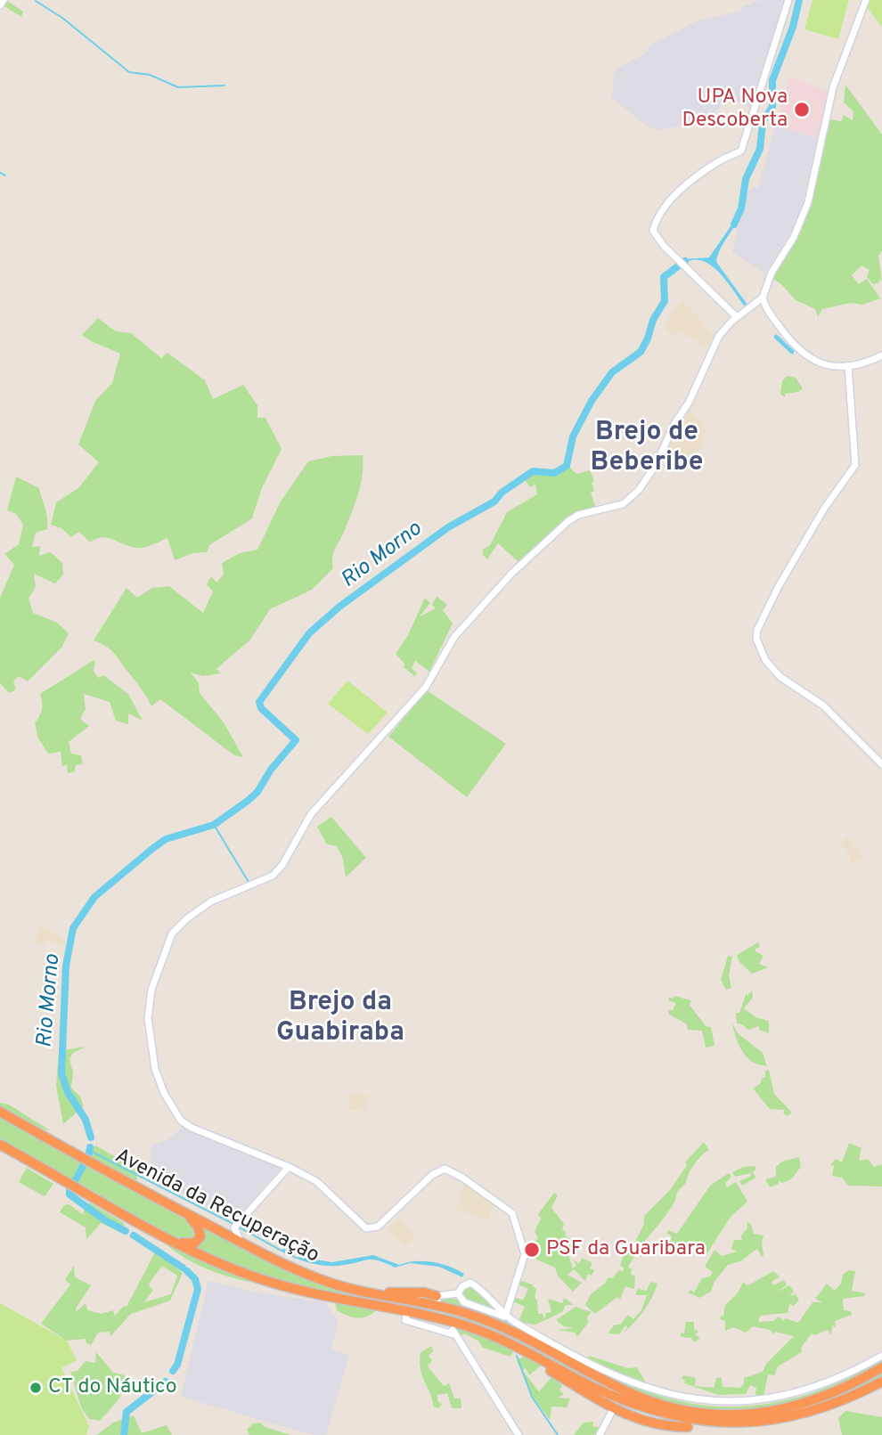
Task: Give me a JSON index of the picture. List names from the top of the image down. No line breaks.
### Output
{"streets":{"highway":["Avenida da Recuperação"]},"districts":["Brejo de Beberibe","Brejo da Guabiraba"],"water":["Rio Morno"],"places":["UPA Nova Descoberta","PSF da Guaribara","CT do Náutico"]}
